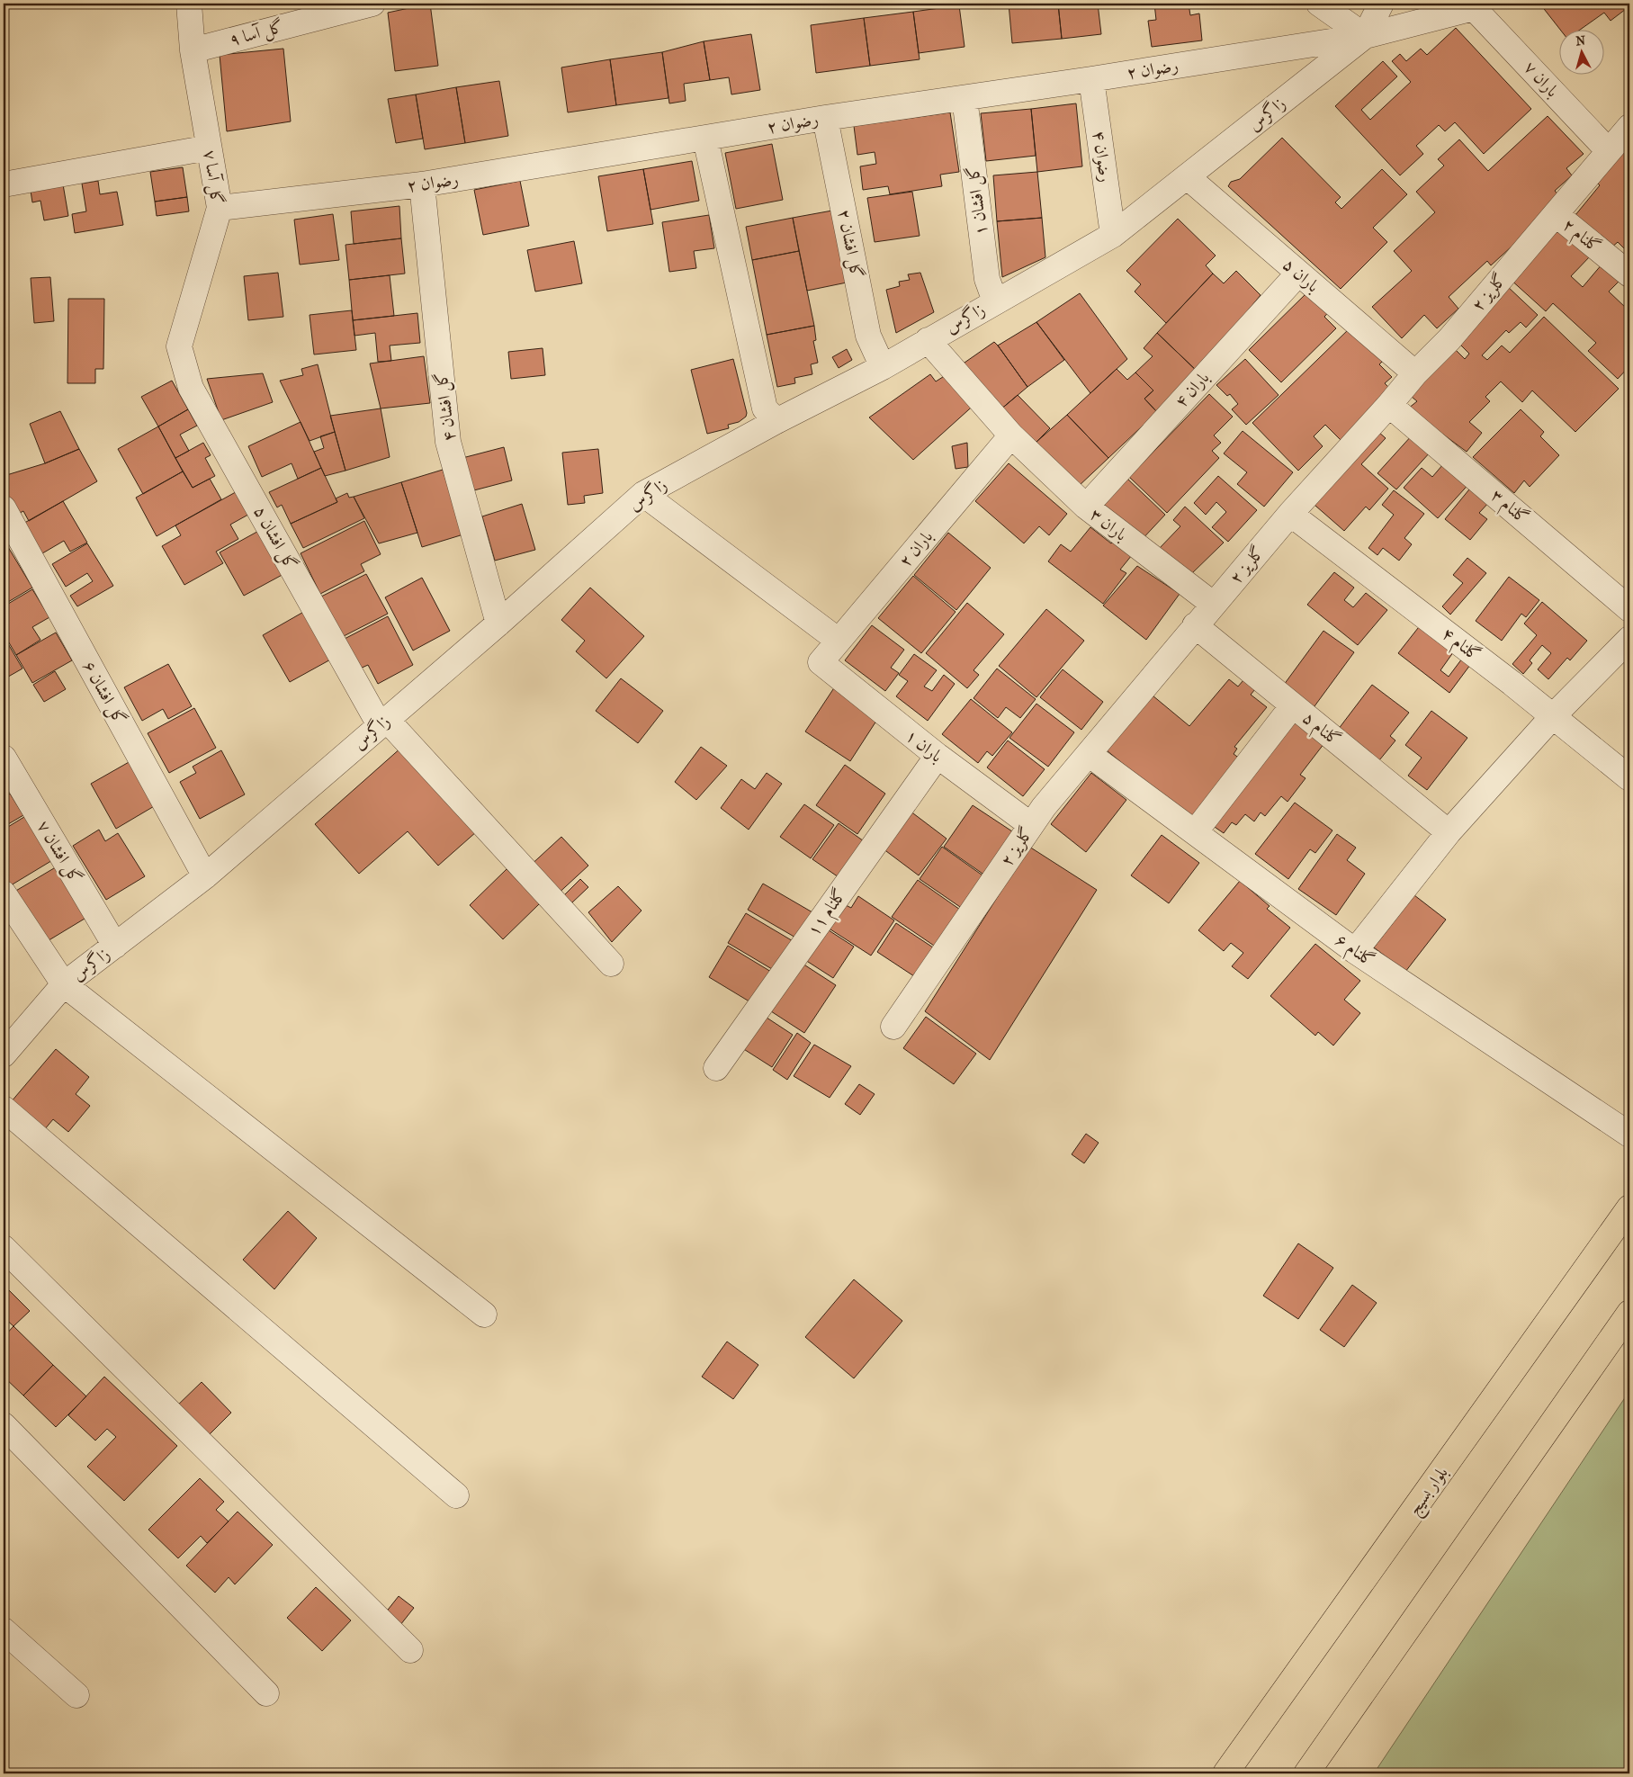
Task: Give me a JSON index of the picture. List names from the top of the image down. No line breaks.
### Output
{"streets":{"main road":["بلوار بسیج"],"street":["گل آسا ۹","رضوان ۲","باران ۷","زاگرس","رضوان ۴","گل آسا ۷","گل افشان ۱","گلنام ۲","گل افشان ۲","باران ۵","گلریز ۲","باران ۴","گل افشان ۴","گلنام ۳","باران ۳","گل افشان ۵","باران ۲","گلنام ۴","گل افشان ۶","گلنام ۵","باران ۱","گل افشان ۷","گلنام ۱۱","گلنام ۶"]},"crossings":[["گل آسا ۹","گل آسا ۷"],["رضوان ۲","باران ۷"],["رضوان ۲","زاگرس"],["رضوان ۲","رضوان ۴"],["رضوان ۲","گل آسا ۷"],["رضوان ۲","گل افشان ۱"],["رضوان ۲","گل افشان ۲"],["رضوان ۲","گل افشان ۴"],["باران ۷","گلریز ۲"],["زاگرس","رضوان ۴"],["زاگرس","گل افشان ۱"],["زاگرس","گل افشان ۲"],["زاگرس","باران ۵"],["زاگرس","گل افشان ۴"],["زاگرس","باران ۳"],["زاگرس","گل افشان ۵"],["زاگرس","گل افشان ۶"],["زاگرس","گل افشان ۷"],["گل آسا ۷","گل افشان ۵"],["گلنام ۲","گلریز ۲"],["باران ۵","گلریز ۲"],["باران ۵","باران ۴"],["گلریز ۲","گلنام ۳"],["گلریز ۲","باران ۳"],["گلریز ۲","گلنام ۴"],["گلریز ۲","گلنام ۵"],["گلریز ۲","باران ۱"],["گلریز ۲","گلنام ۶"],["باران ۴","باران ۳"],["باران ۳","باران ۲"],["باران ۲","باران ۱"],["باران ۱","گلنام ۱۱"]],"north":"top"}
